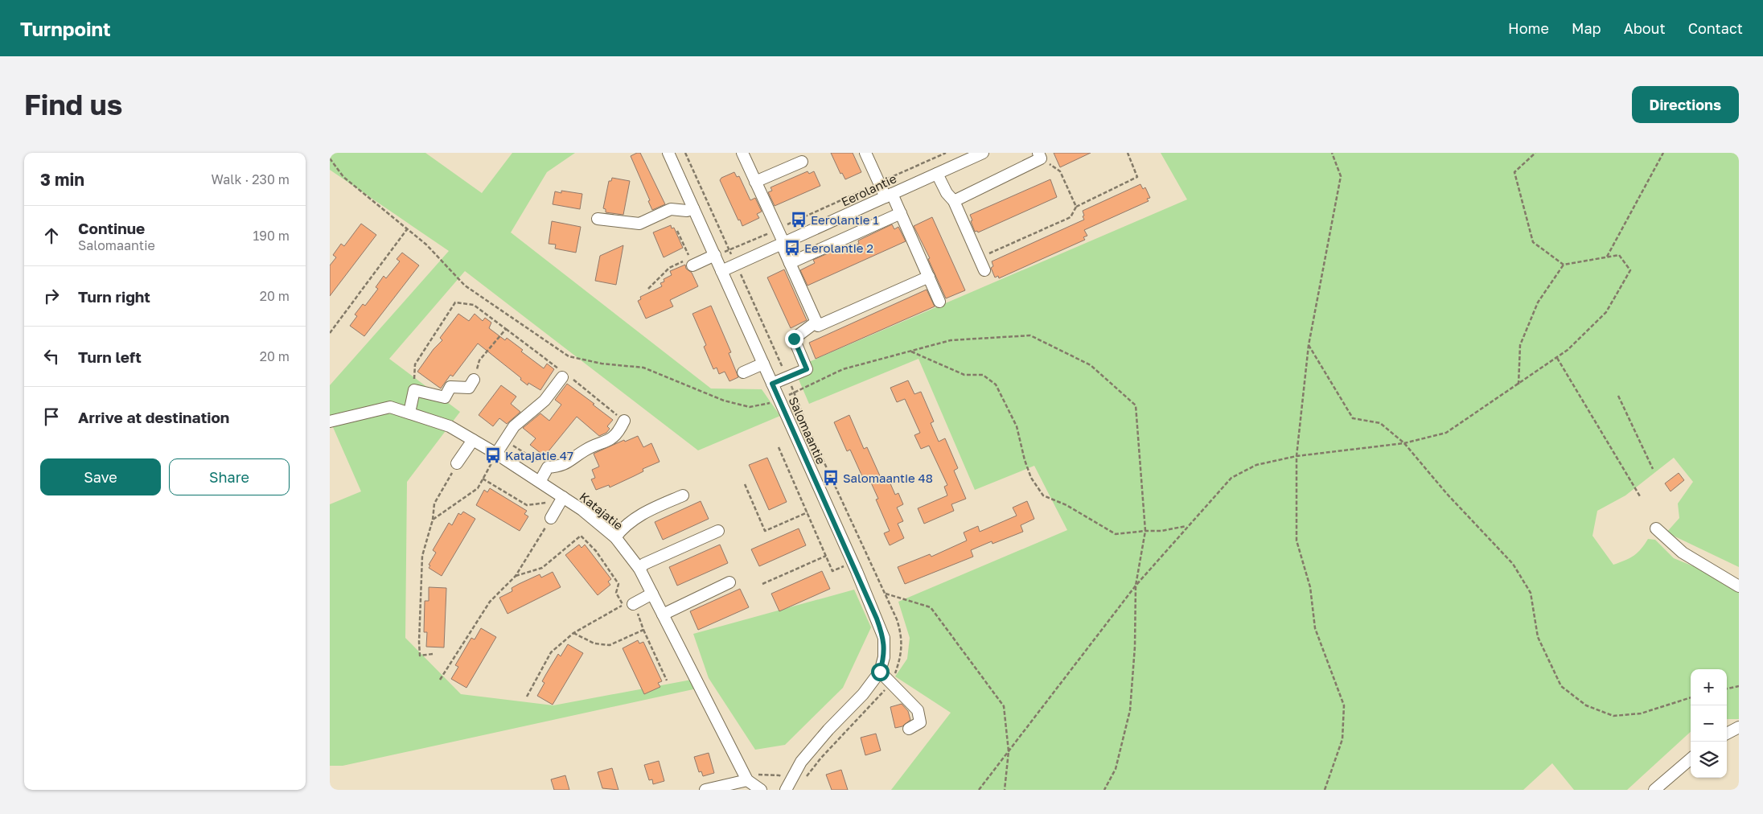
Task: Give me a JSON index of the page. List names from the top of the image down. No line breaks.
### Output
{"streets":{"street":["Eerolantie","Salomaantie","Katajatie"]},"crossings":[["Eerolantie","Salomaantie"]],"places":{"bus stop":["Eerolantie 1","Eerolantie 2","Katajatie 47","Salomaantie 48"]},"page":{"header":"Turnpoint","nav":["Home","Map","About","Contact"],"buttons":["Directions",["Save","Share"]],"title":"Find us","heading":["3 min","Walk · 230 m"],"list":[["Continue","Salomaantie","190 m"],["Turn right","20 m"],["Turn left","20 m"],"Arrive at destination"],"map_buttons":["+","−"]}}
